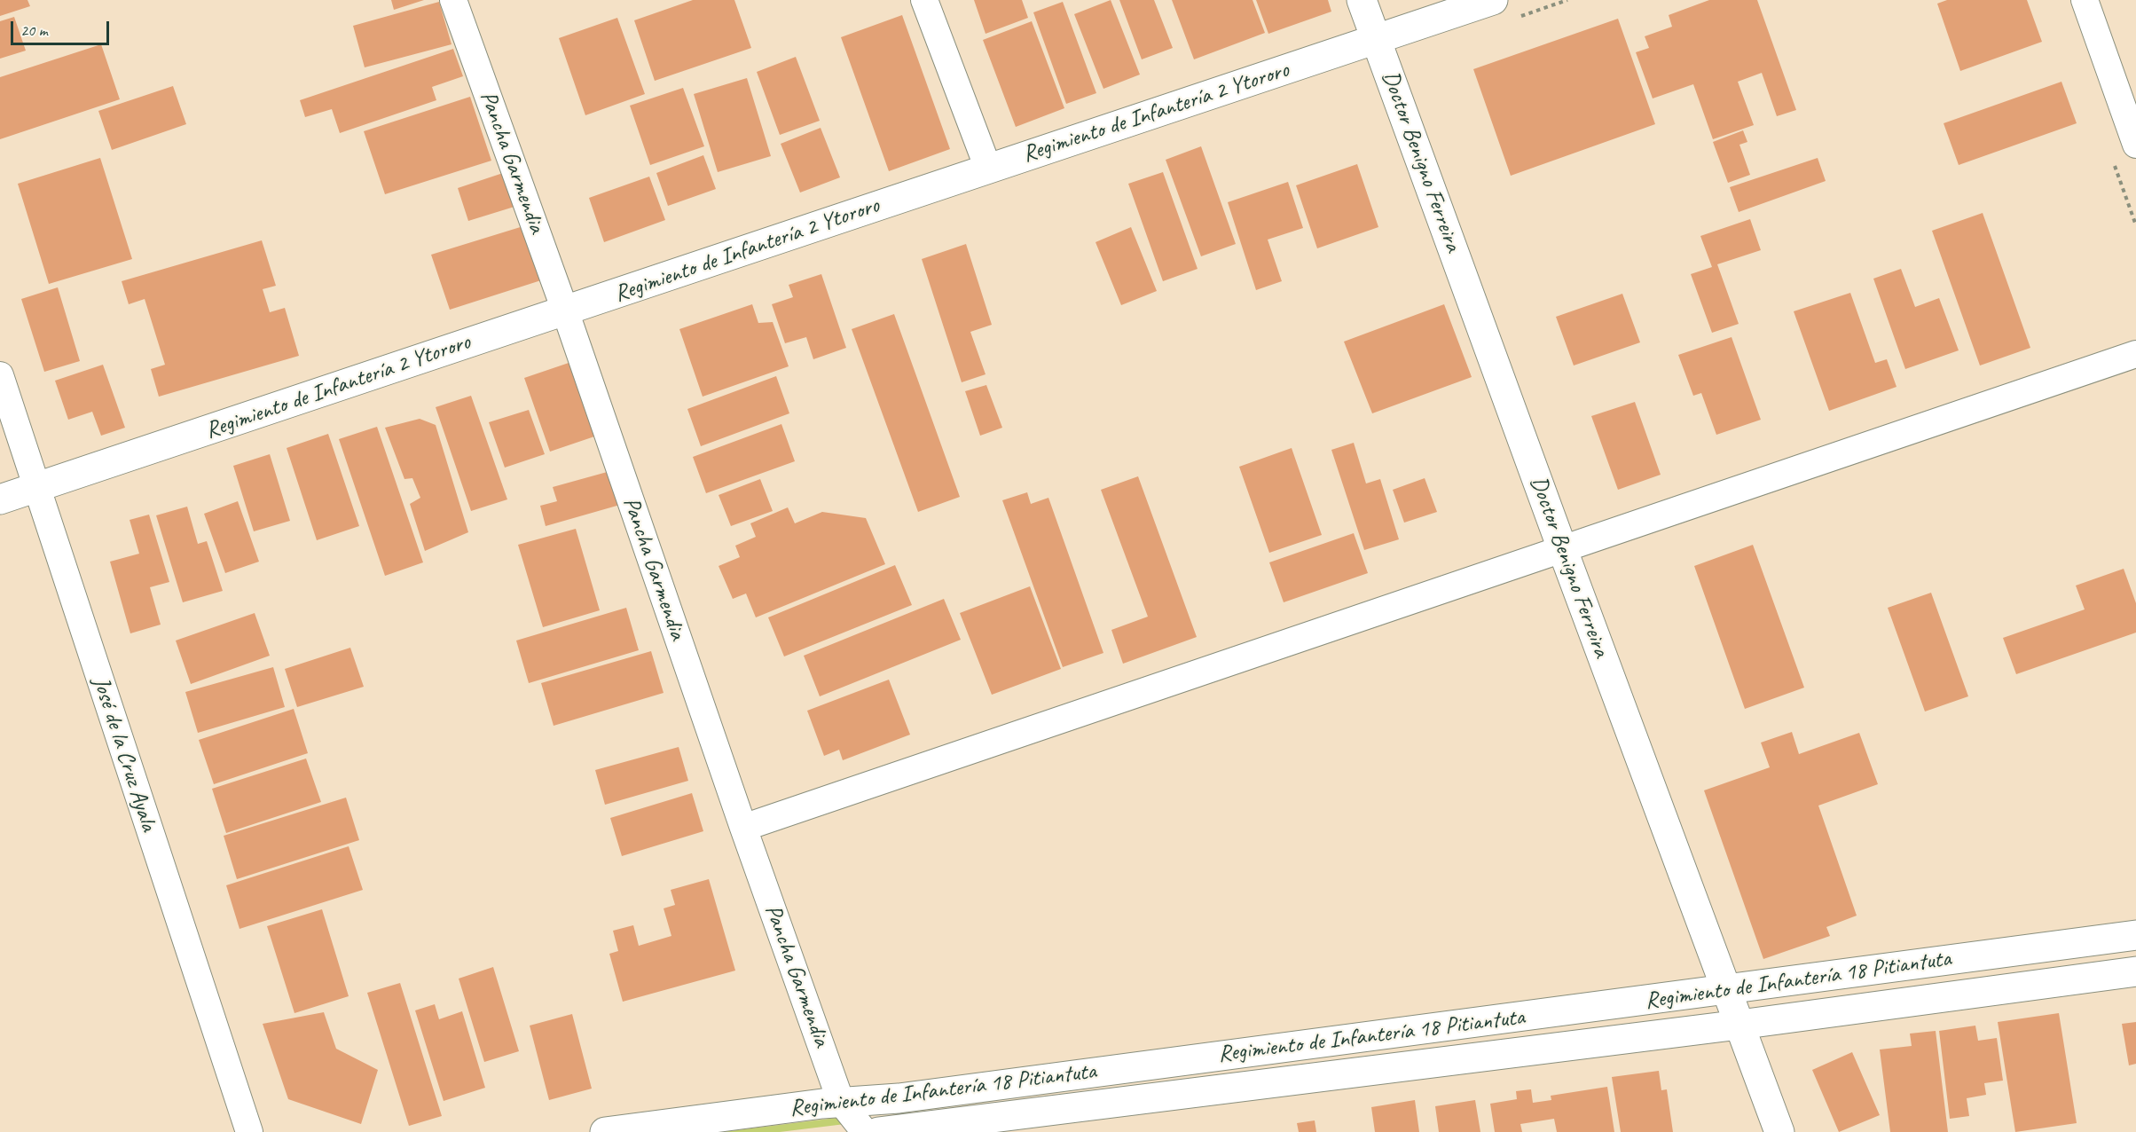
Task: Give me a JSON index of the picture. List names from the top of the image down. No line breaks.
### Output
{"streets":{"main road":["Regimiento de Infantería 2 Ytororo","Doctor Benigno Ferreira","Regimiento de Infantería 18 Pitiantuta"],"street":["Pancha Garmendia","José de la Cruz Ayala"]},"crossings":[["Regimiento de Infantería 2 Ytororo","Doctor Benigno Ferreira"],["Regimiento de Infantería 2 Ytororo","Pancha Garmendia"],["Regimiento de Infantería 2 Ytororo","José de la Cruz Ayala"],["Doctor Benigno Ferreira","Regimiento de Infantería 18 Pitiantuta"],["Pancha Garmendia","Regimiento de Infantería 18 Pitiantuta"]],"scale_bar":"20 m"}
